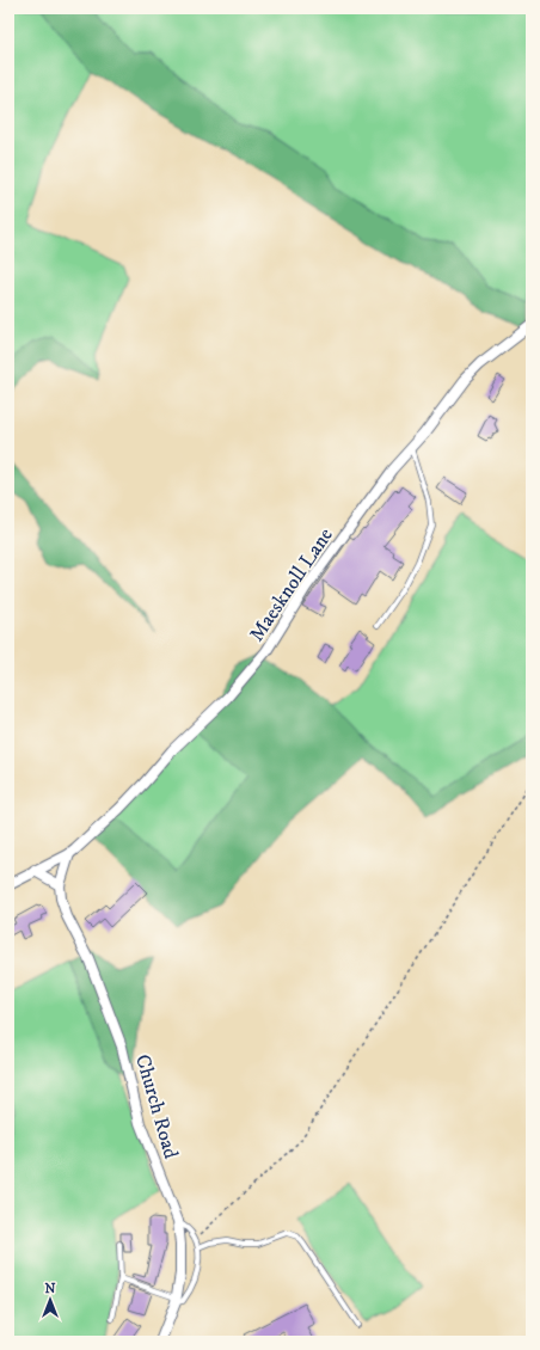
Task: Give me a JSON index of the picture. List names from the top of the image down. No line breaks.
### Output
{"streets":{"street":["Maesknoll Lane","Church Road"]},"crossings":[["Maesknoll Lane","Church Road"]],"north":"top"}
